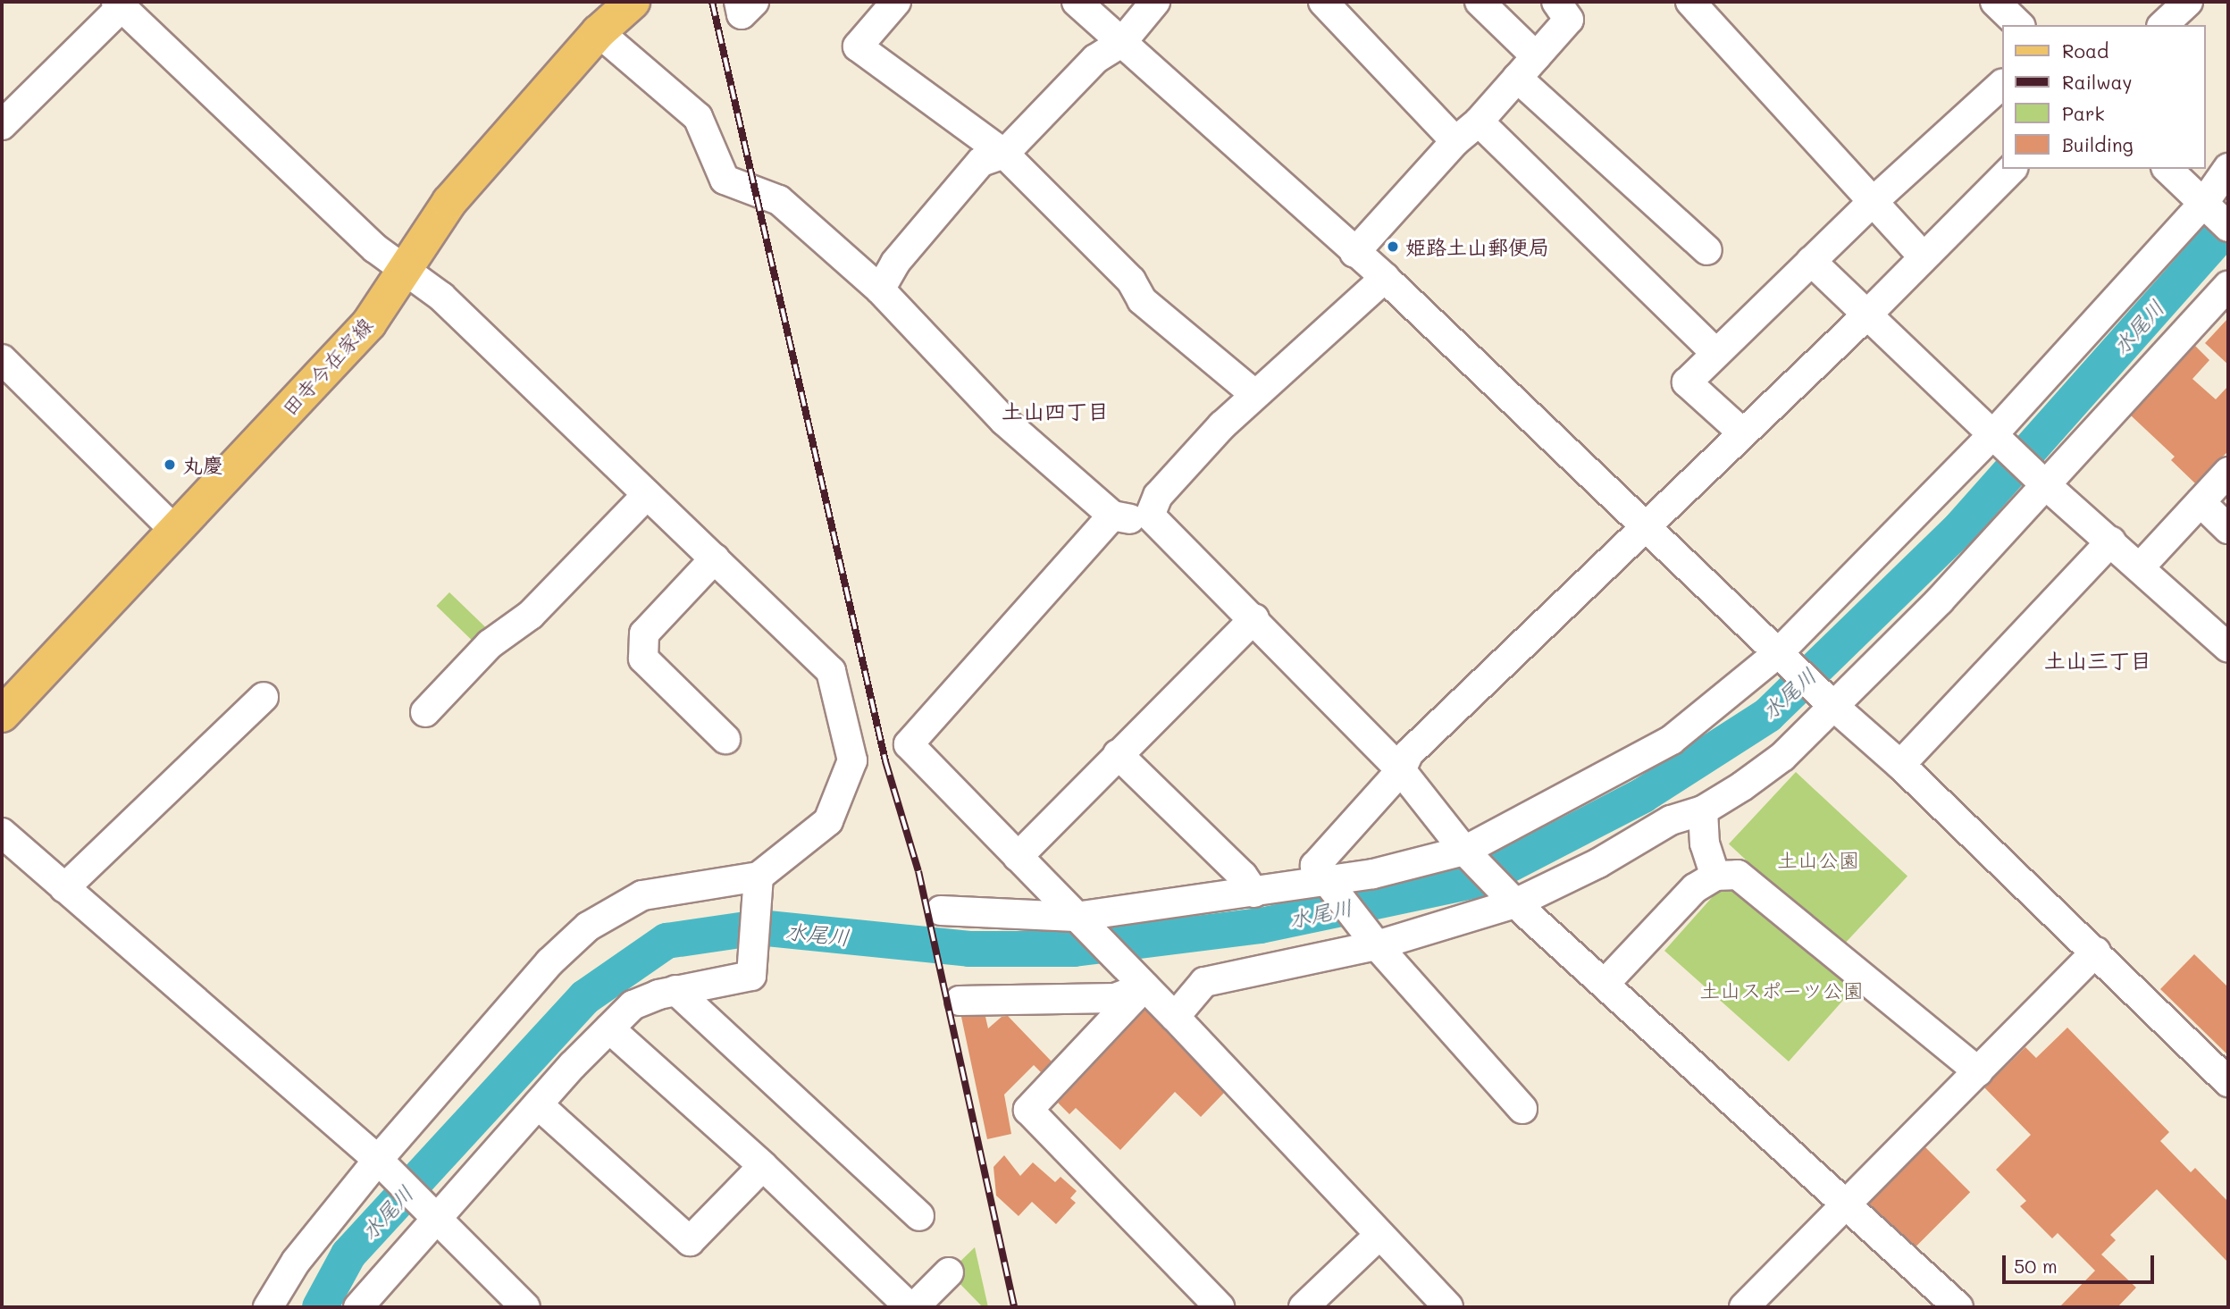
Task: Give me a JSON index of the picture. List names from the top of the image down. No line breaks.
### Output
{"streets":{"main road":["田寺今在家線"]},"districts":["土山四丁目","土山三丁目"],"water":["水尾川"],"parks":["土山公園","土山スポーツ公園"],"places":["姫路土山郵便局","丸慶"],"legend":["Road","Railway","Park","Building"],"scale_bar":"50 m"}
